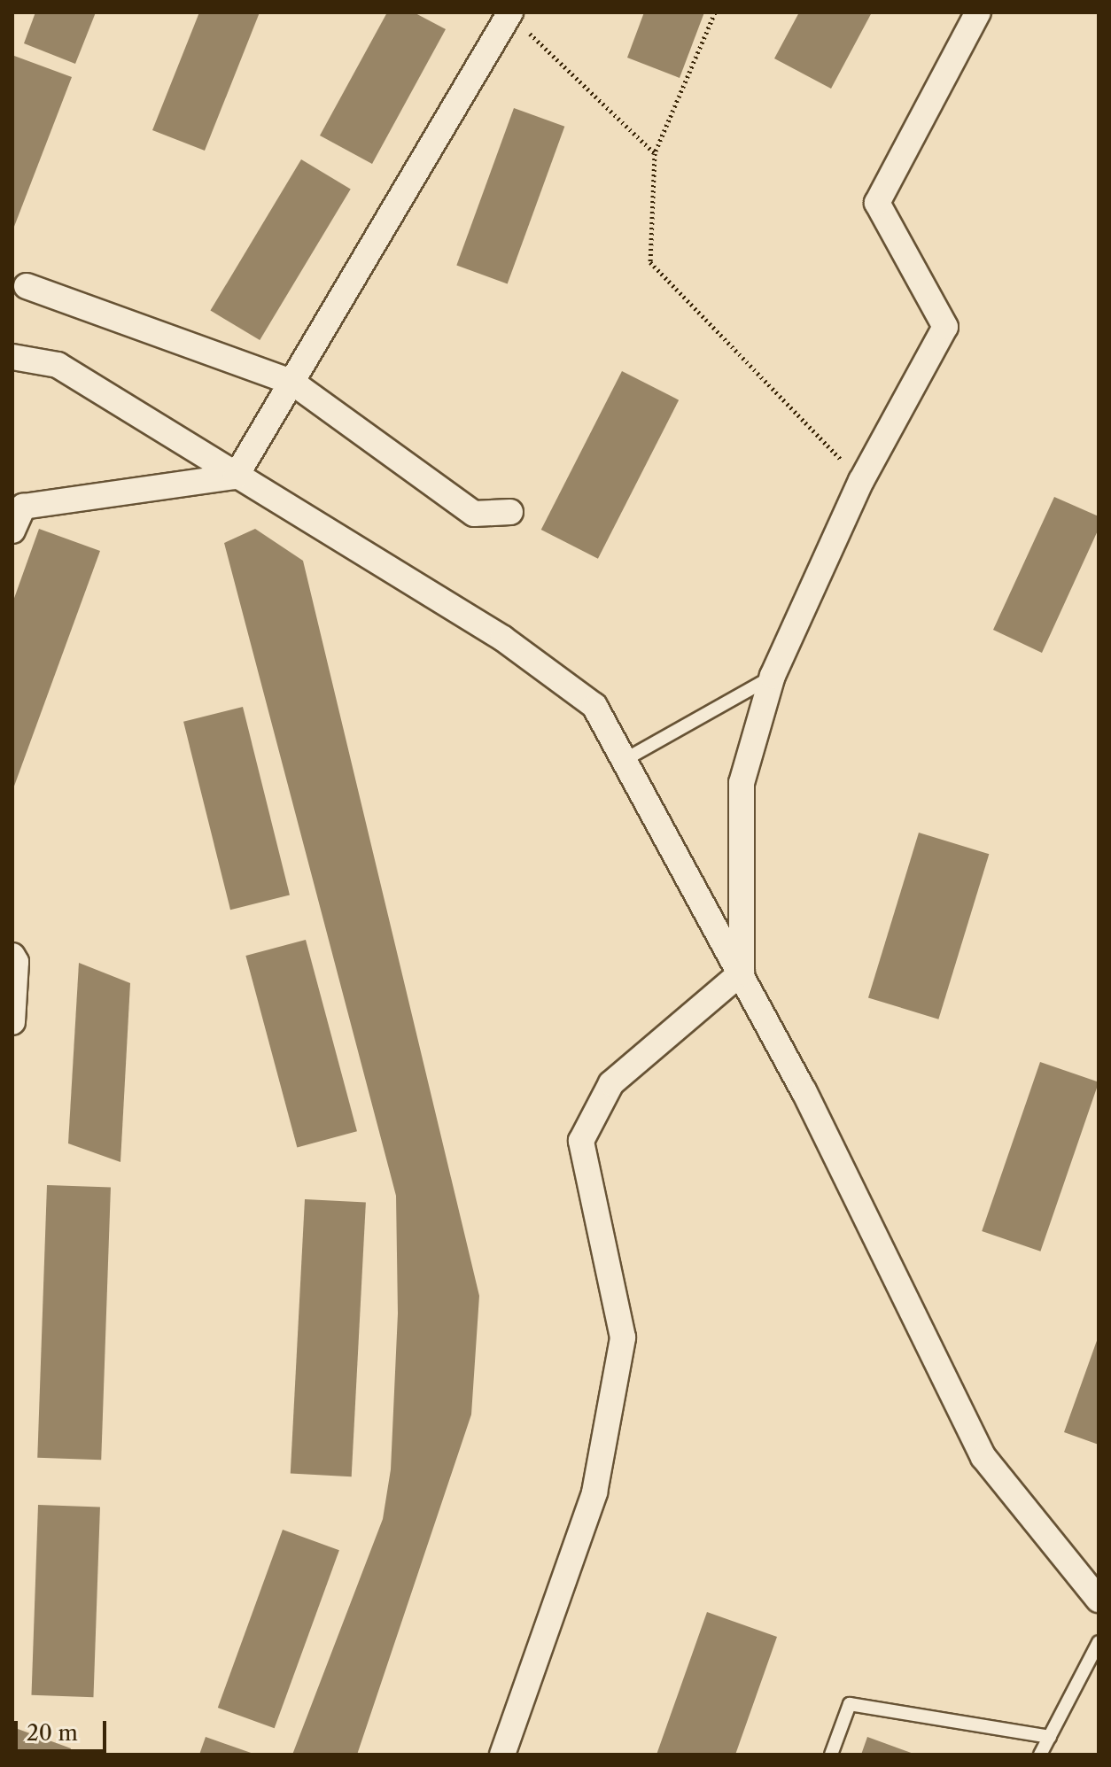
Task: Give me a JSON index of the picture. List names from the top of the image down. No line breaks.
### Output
{"scale_bar":"20 m"}
